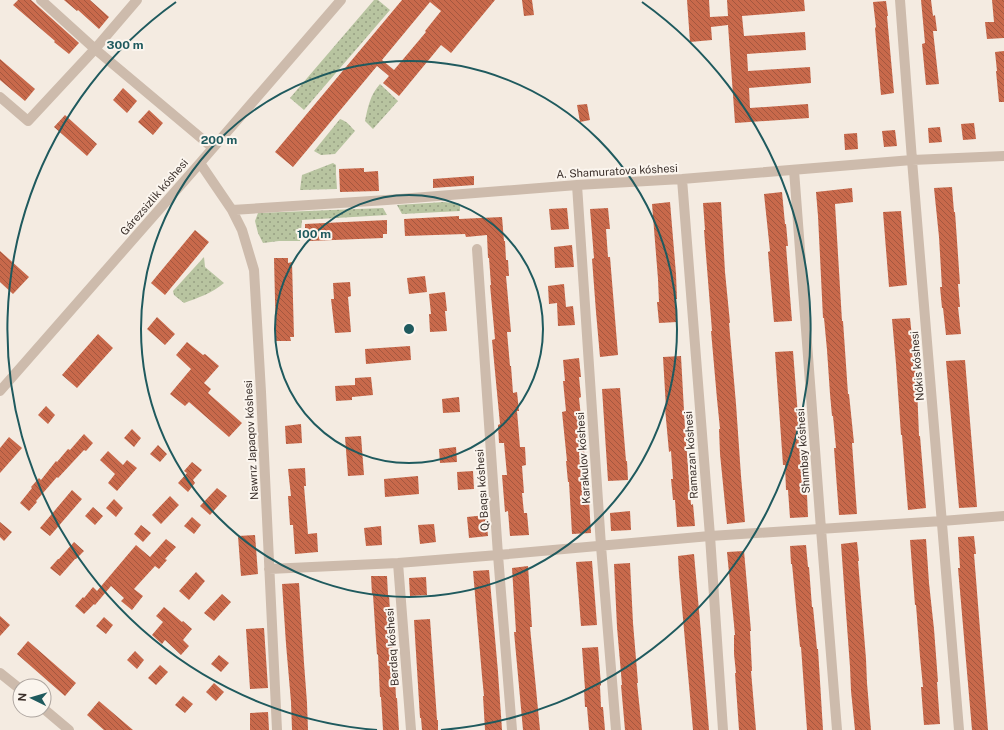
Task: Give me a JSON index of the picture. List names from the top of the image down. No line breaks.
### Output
{"streets":{"street":["A. Shamuratova kóshesi","Gárezsizlik kóshesi","Nókis kóshesi","Nawrız Japaqov kóshesi","Shımbay kóshesi","Ramazan kóshesi","Karakulov kóshesi","Q. Baqsı kóshesi","Berdaq kóshesi"]},"crossings":[["A. Shamuratova kóshesi","Nókis kóshesi"],["A. Shamuratova kóshesi","Nawrız Japaqov kóshesi"],["A. Shamuratova kóshesi","Shımbay kóshesi"],["A. Shamuratova kóshesi","Ramazan kóshesi"],["A. Shamuratova kóshesi","Karakulov kóshesi"],["Gárezsizlik kóshesi","Nawrız Japaqov kóshesi"]],"north":"left","rings":["300 m","200 m","100 m"]}
